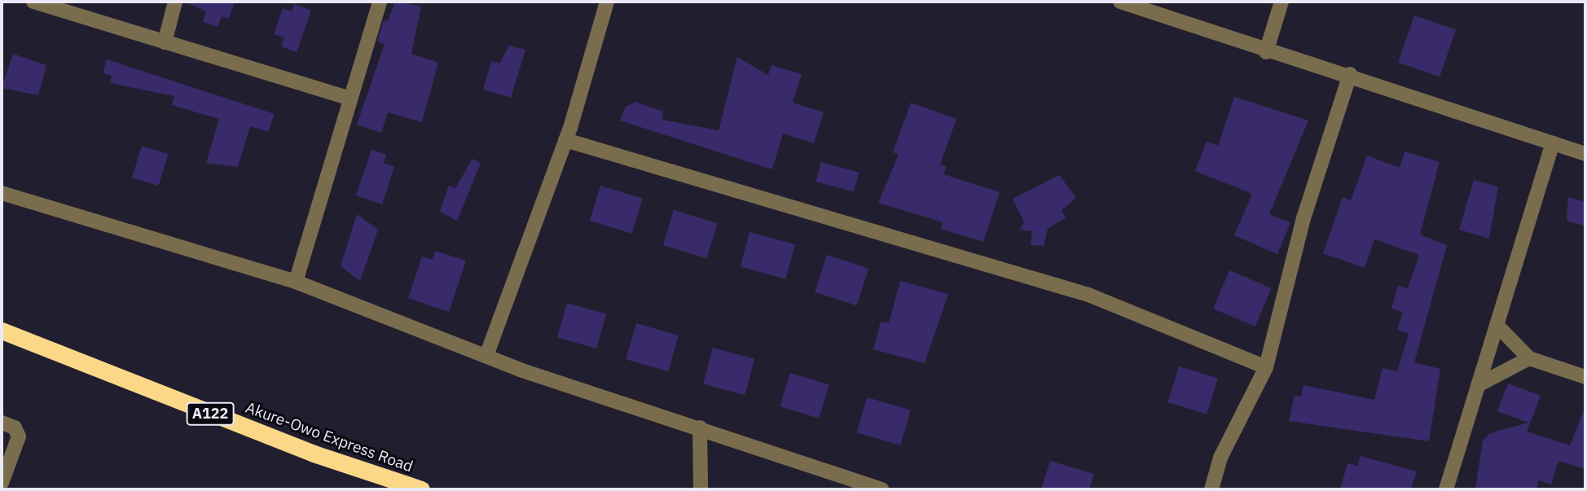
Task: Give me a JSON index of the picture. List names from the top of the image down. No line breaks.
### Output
{"streets":{"highway":["A122","Akure-Owo Express Road"]}}
